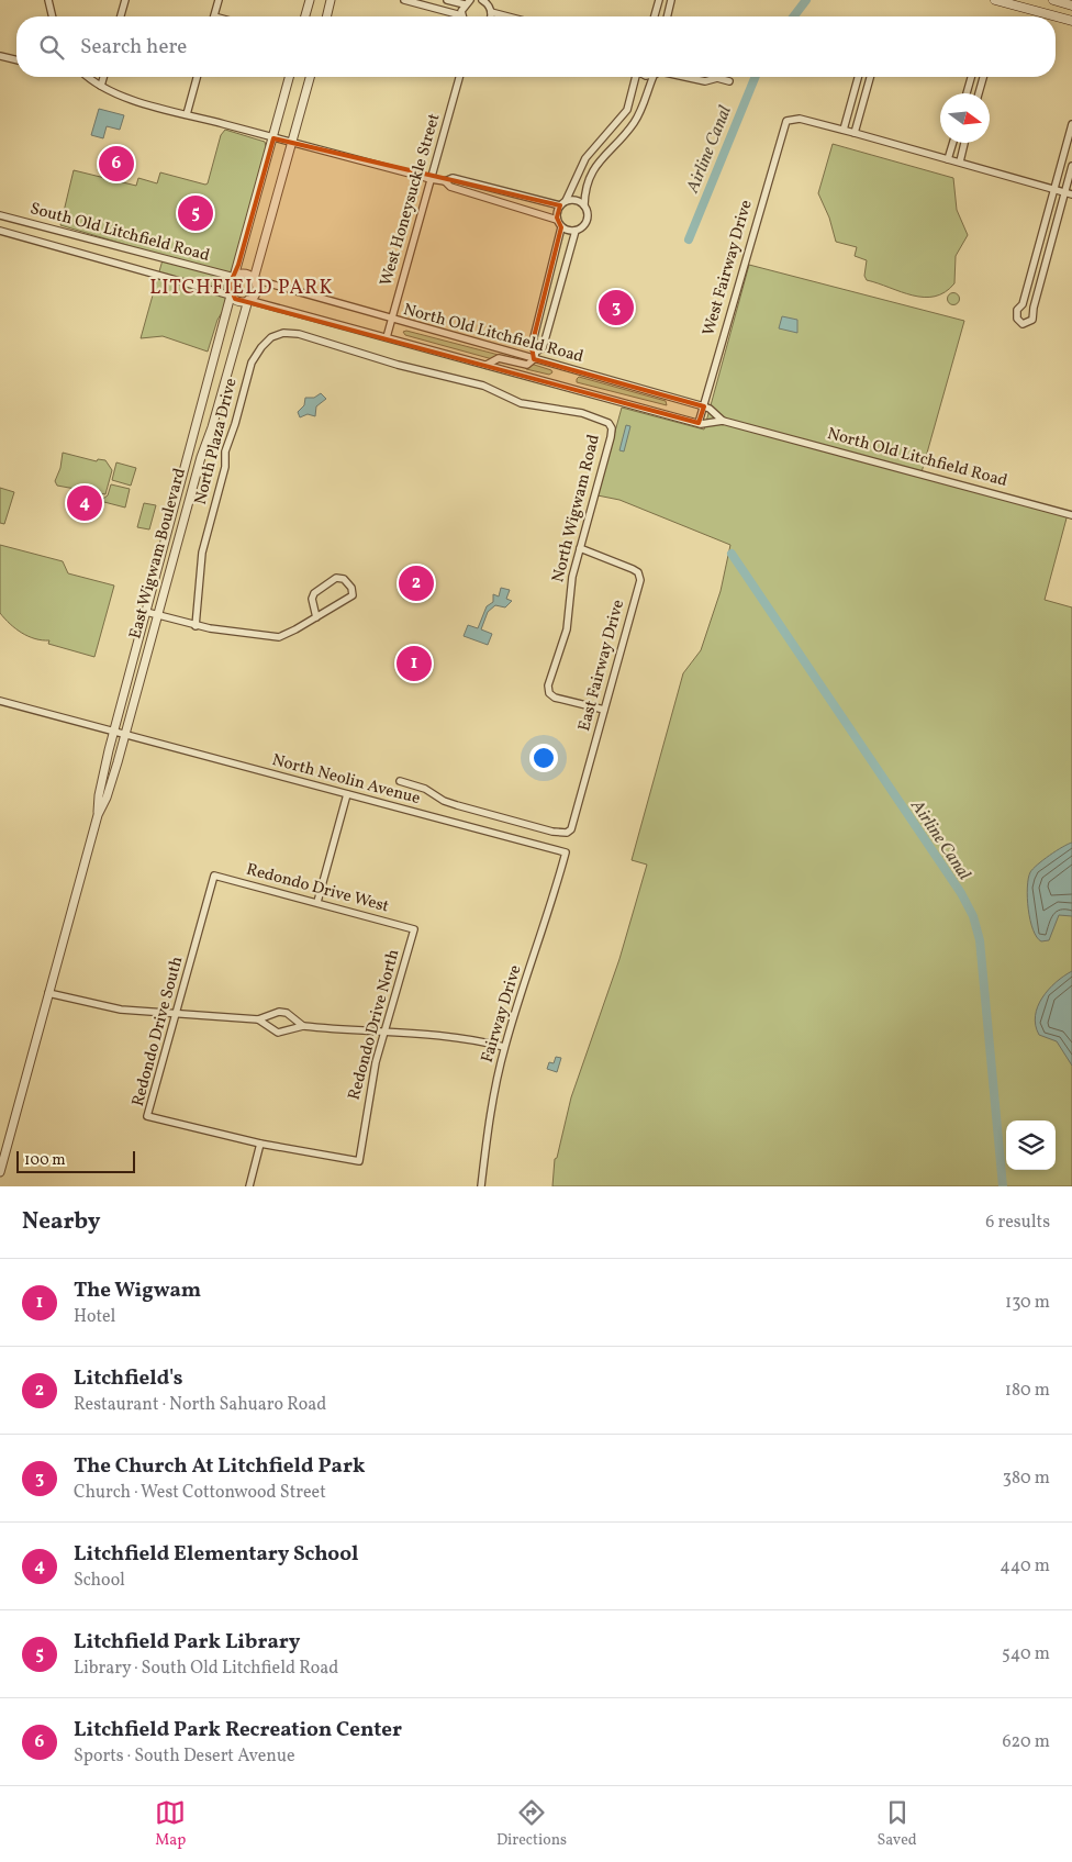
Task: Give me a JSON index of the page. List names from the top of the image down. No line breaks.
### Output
{"streets":{"street":["West Honeysuckle Street","South Old Litchfield Road","West Fairway Drive","North Old Litchfield Road","North Plaza Drive","North Wigwam Road","East Wigwam Boulevard","East Fairway Drive","North Neolin Avenue","Redondo Drive West","Fairway Drive","Redondo Drive North","Redondo Drive South"]},"crossings":[["West Honeysuckle Street","North Old Litchfield Road"],["South Old Litchfield Road","North Old Litchfield Road"],["South Old Litchfield Road","East Wigwam Boulevard"],["West Fairway Drive","North Old Litchfield Road"],["North Old Litchfield Road","East Wigwam Boulevard"],["North Plaza Drive","North Wigwam Road"],["North Wigwam Road","East Fairway Drive"],["East Wigwam Boulevard","North Neolin Avenue"],["North Neolin Avenue","Fairway Drive"],["Redondo Drive West","Redondo Drive North"],["Redondo Drive West","Redondo Drive South"],["Redondo Drive North","Redondo Drive South"]],"districts":["LITCHFIELD PARK"],"water":["Airline Canal"],"scale_bar":"100 m","north":"right","page":{"search":"Search here","pins":["6","5","3","4","2","1"],"scale":"100 m","heading":["Nearby","6 results"],"list":[{"mark":"1","name":"The Wigwam","note":"Hotel","value":"130 m"},{"mark":"2","name":"Litchfield's","note":"Restaurant · North Sahuaro Road","value":"180 m"},{"mark":"3","name":"The Church At Litchfield Park","note":"Church · West Cottonwood Street","value":"380 m"},{"mark":"4","name":"Litchfield Elementary School","note":"School","value":"440 m"},{"mark":"5","name":"Litchfield Park Library","note":"Library · South Old Litchfield Road","value":"540 m"},{"mark":"6","name":"Litchfield Park Recreation Center","note":"Sports · South Desert Avenue","value":"620 m"}],"nav":["Map","Directions","Saved"]}}
